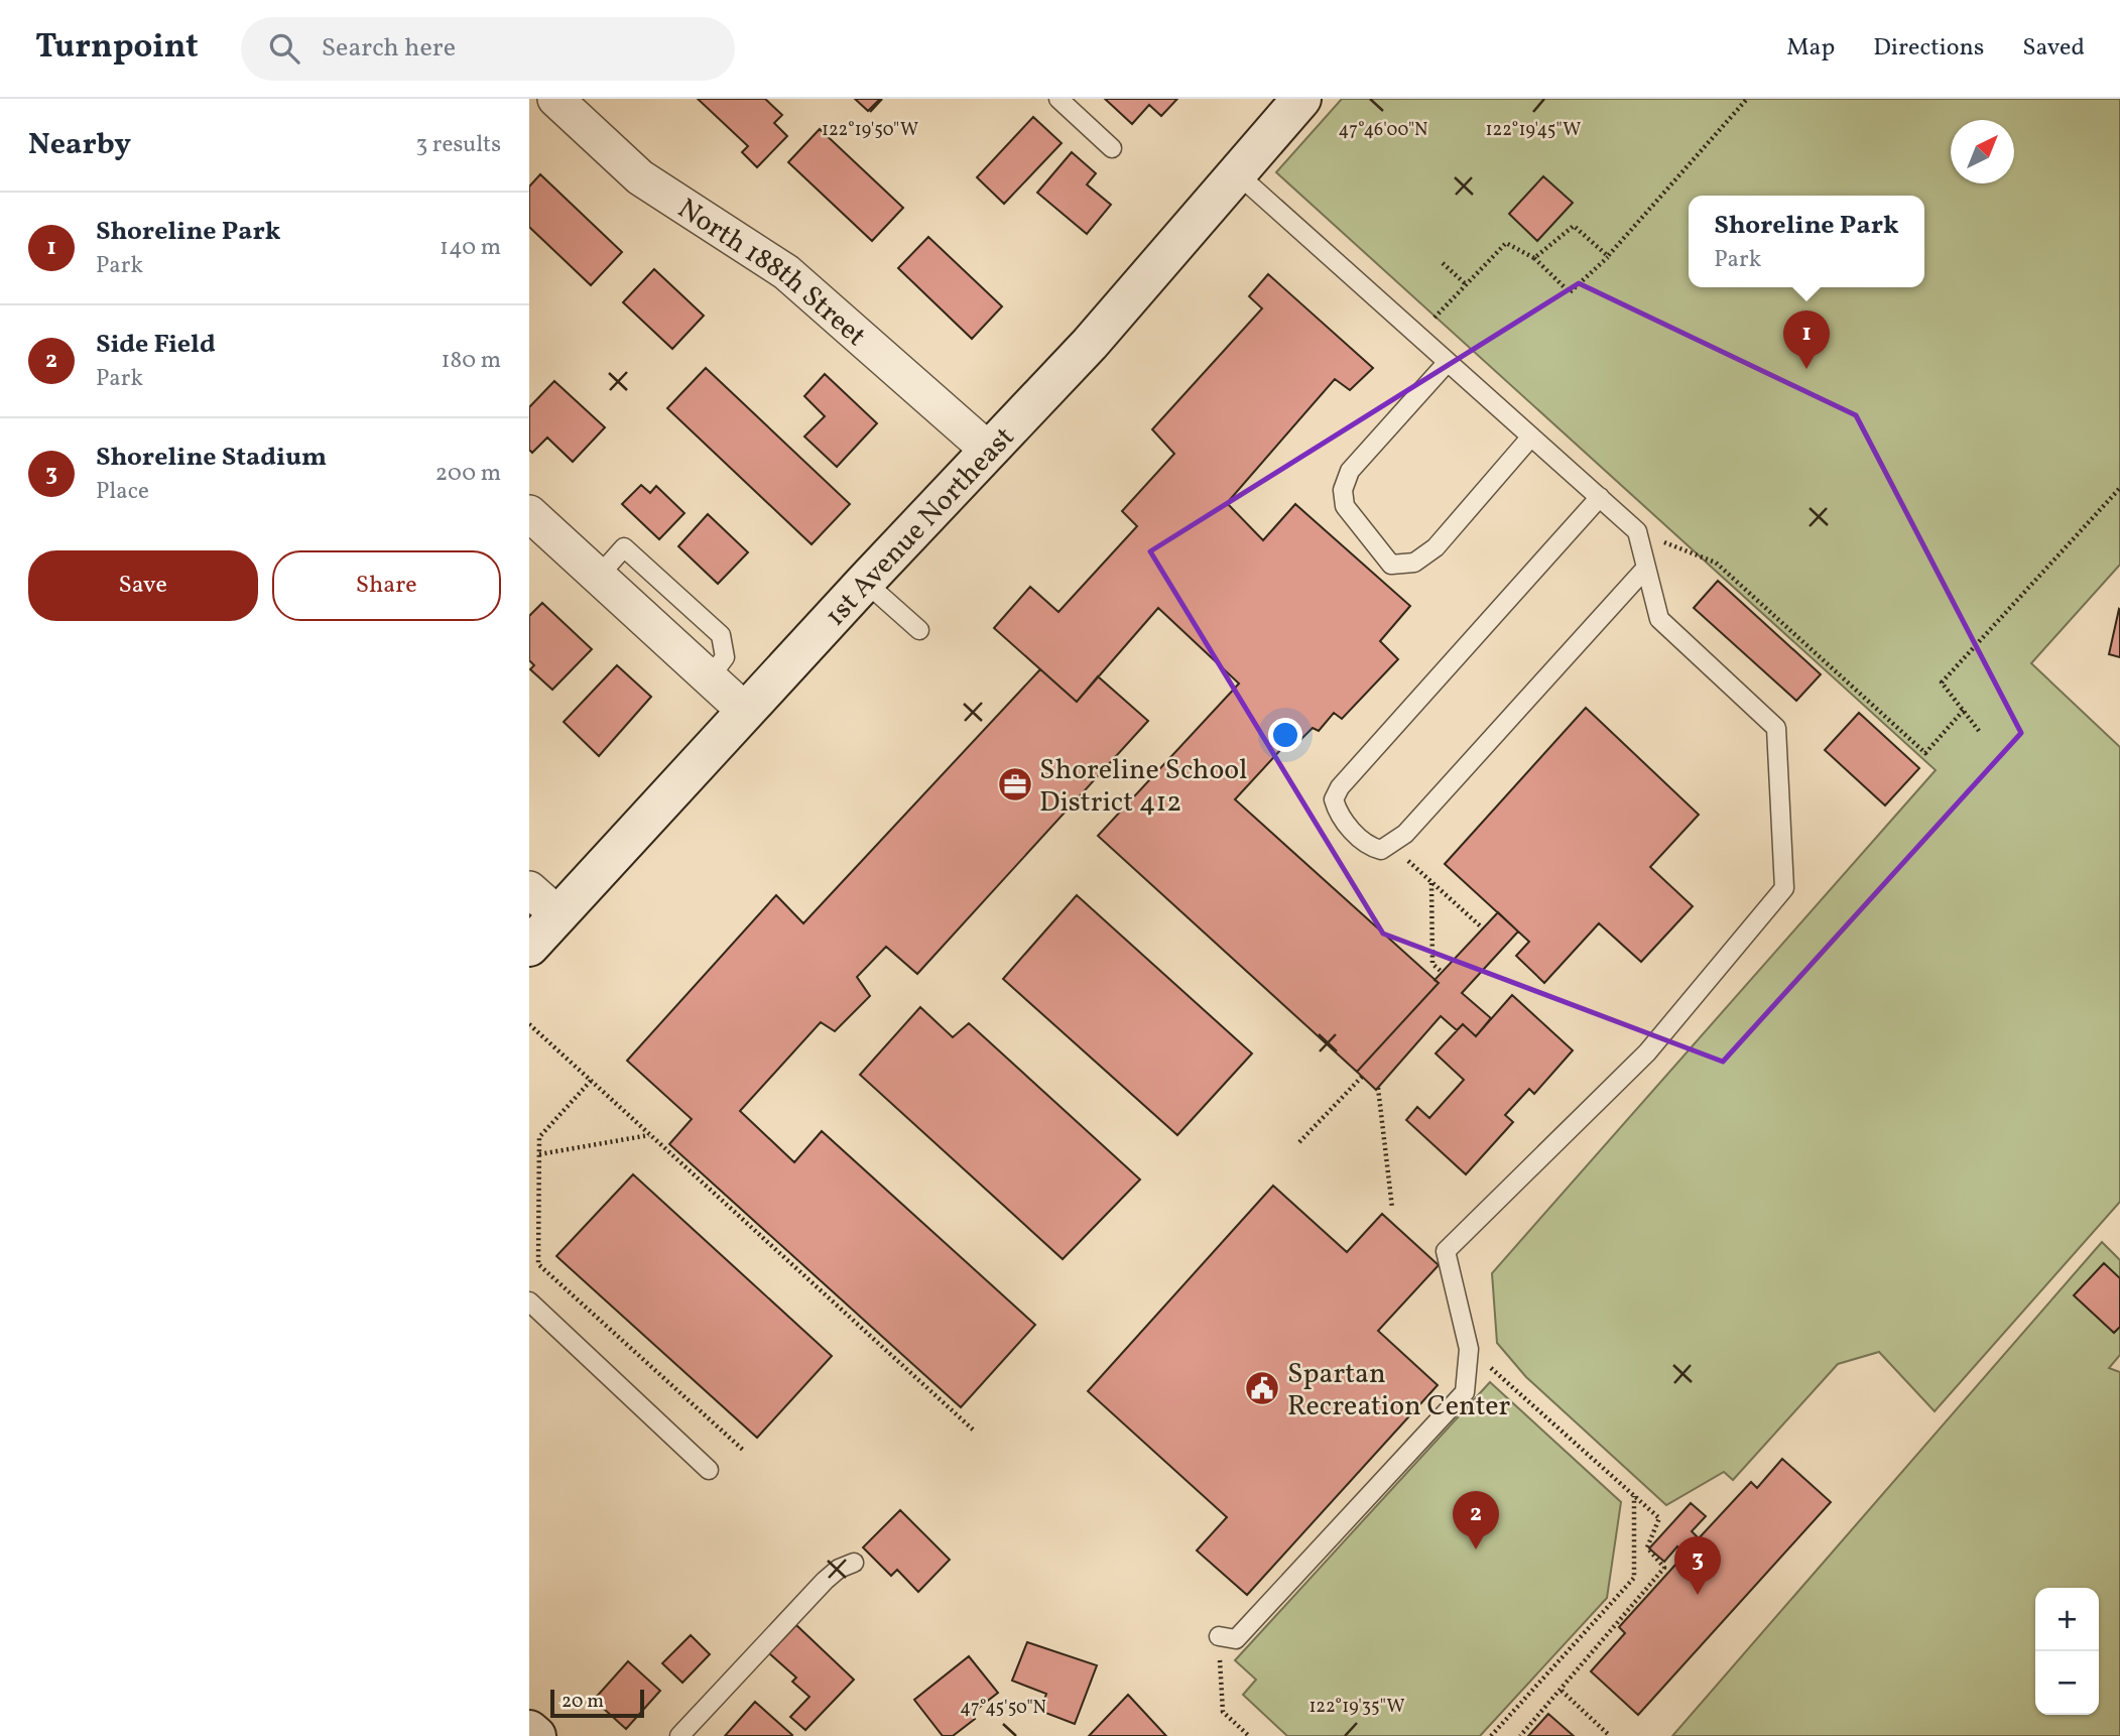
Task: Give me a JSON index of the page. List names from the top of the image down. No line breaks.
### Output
{"streets":{"street":["North 188th Street","1st Avenue Northeast"]},"crossings":[["North 188th Street","1st Avenue Northeast"]],"places":{"office":["Shoreline School District 412"],"public building":["Spartan Recreation Center"]},"scale_bar":"20 m","north":"top right","page":{"header":"Turnpoint","search":"Search here","nav":["Map","Directions","Saved"],"heading":["Nearby","3 results"],"list":[{"mark":"1","name":"Shoreline Park","note":"Park","value":"140 m"},{"mark":"2","name":"Side Field","note":"Park","value":"180 m"},{"mark":"3","name":"Shoreline Stadium","note":"Place","value":"200 m"}],"popup":["Shoreline Park","Park"],"pins":["1","2","3"],"buttons":["Save","Share"],"map_buttons":["+","−"],"scale":"20 m"},"coordinates":["47°46'00\"N","122°19'50\"W","122°19'45\"W","122°19'35\"W","47°45'50\"N"]}
